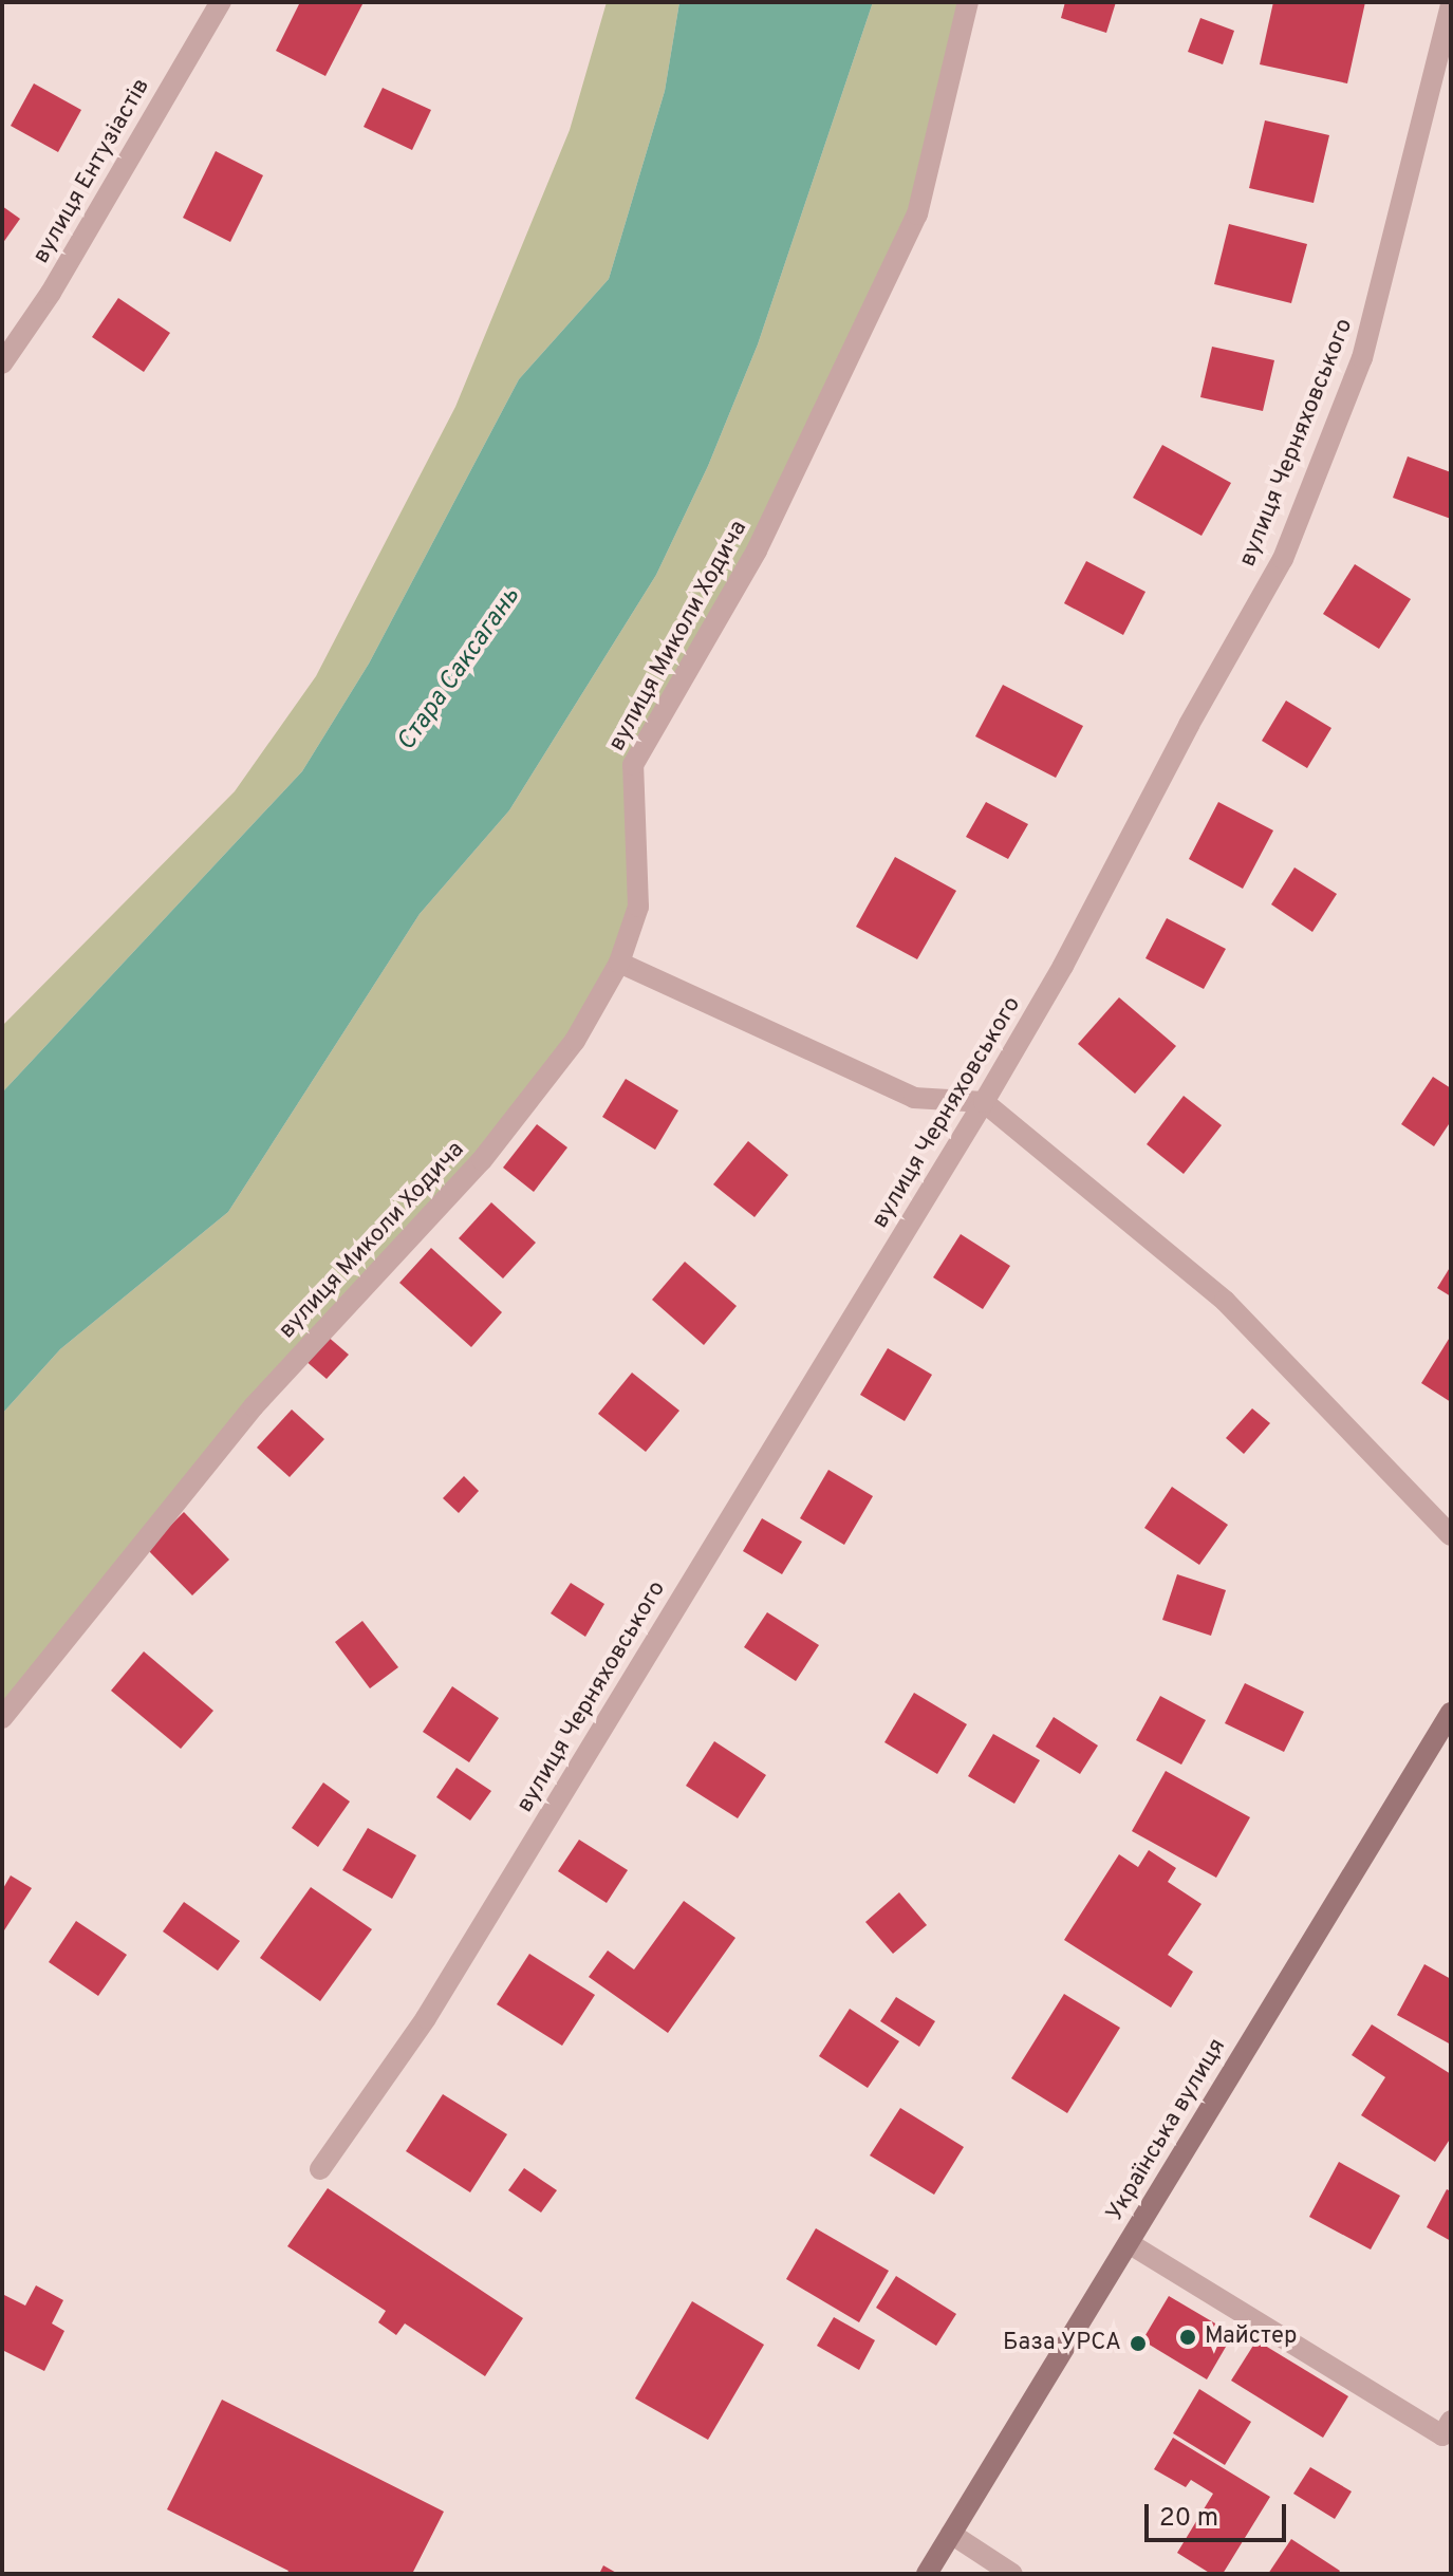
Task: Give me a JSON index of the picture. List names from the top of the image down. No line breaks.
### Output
{"streets":{"street":["вулиця Ентузіастів","вулиця Черняховського","вулиця Миколи Ходича","Українська вулиця"]},"water":["Стара Саксагань"],"places":["Майстер","База УРСА"],"scale_bar":"20 m"}
